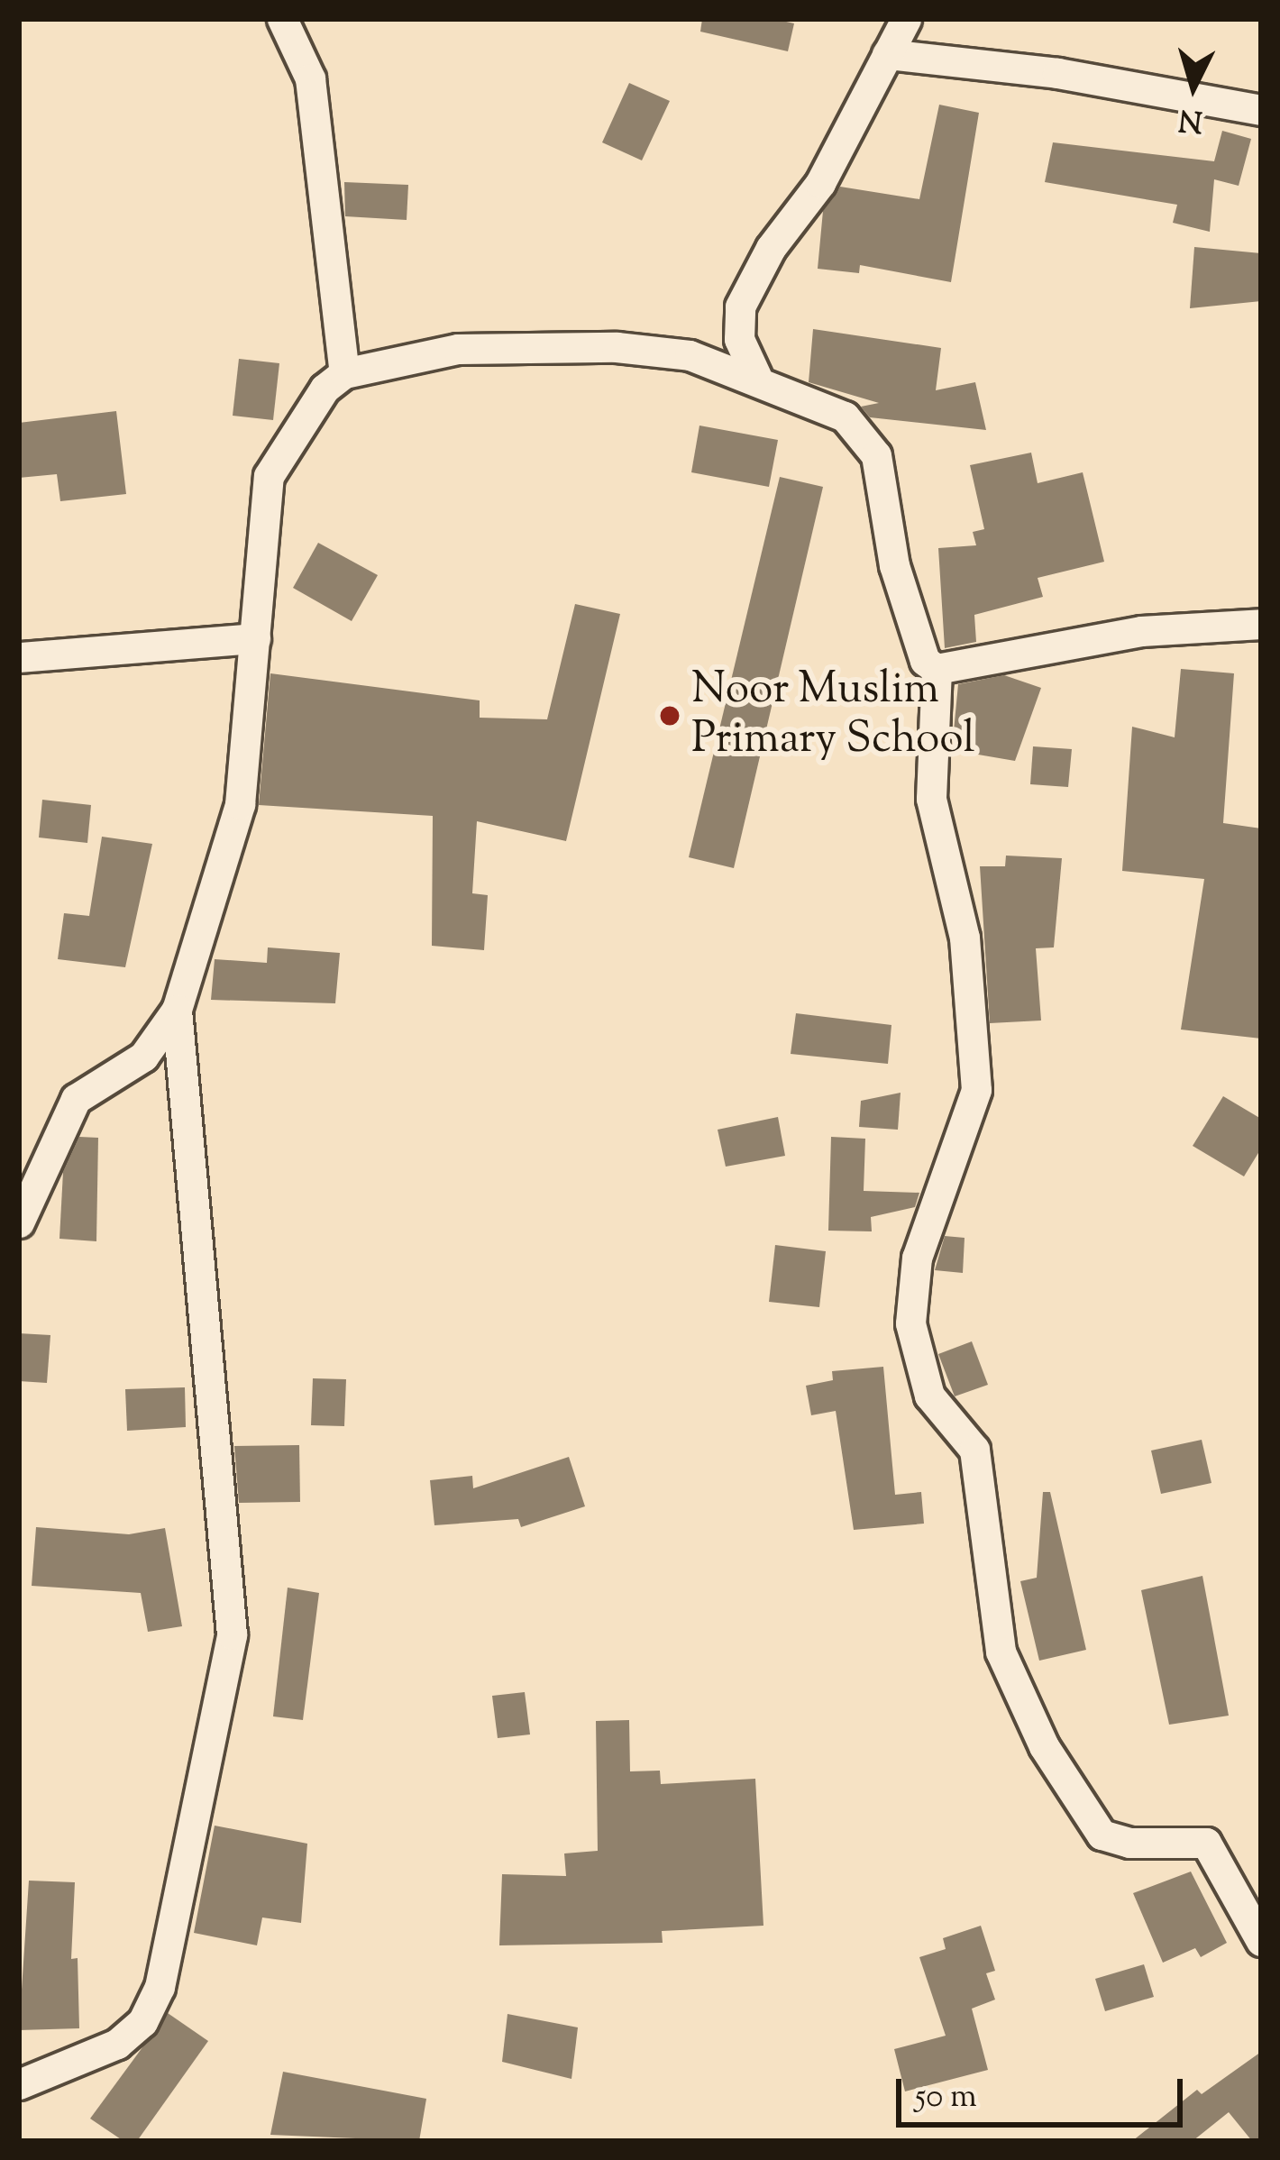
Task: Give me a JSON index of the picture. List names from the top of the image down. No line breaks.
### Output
{"places":["Noor Muslim Primary School"],"scale_bar":"50 m","north":"bottom"}
